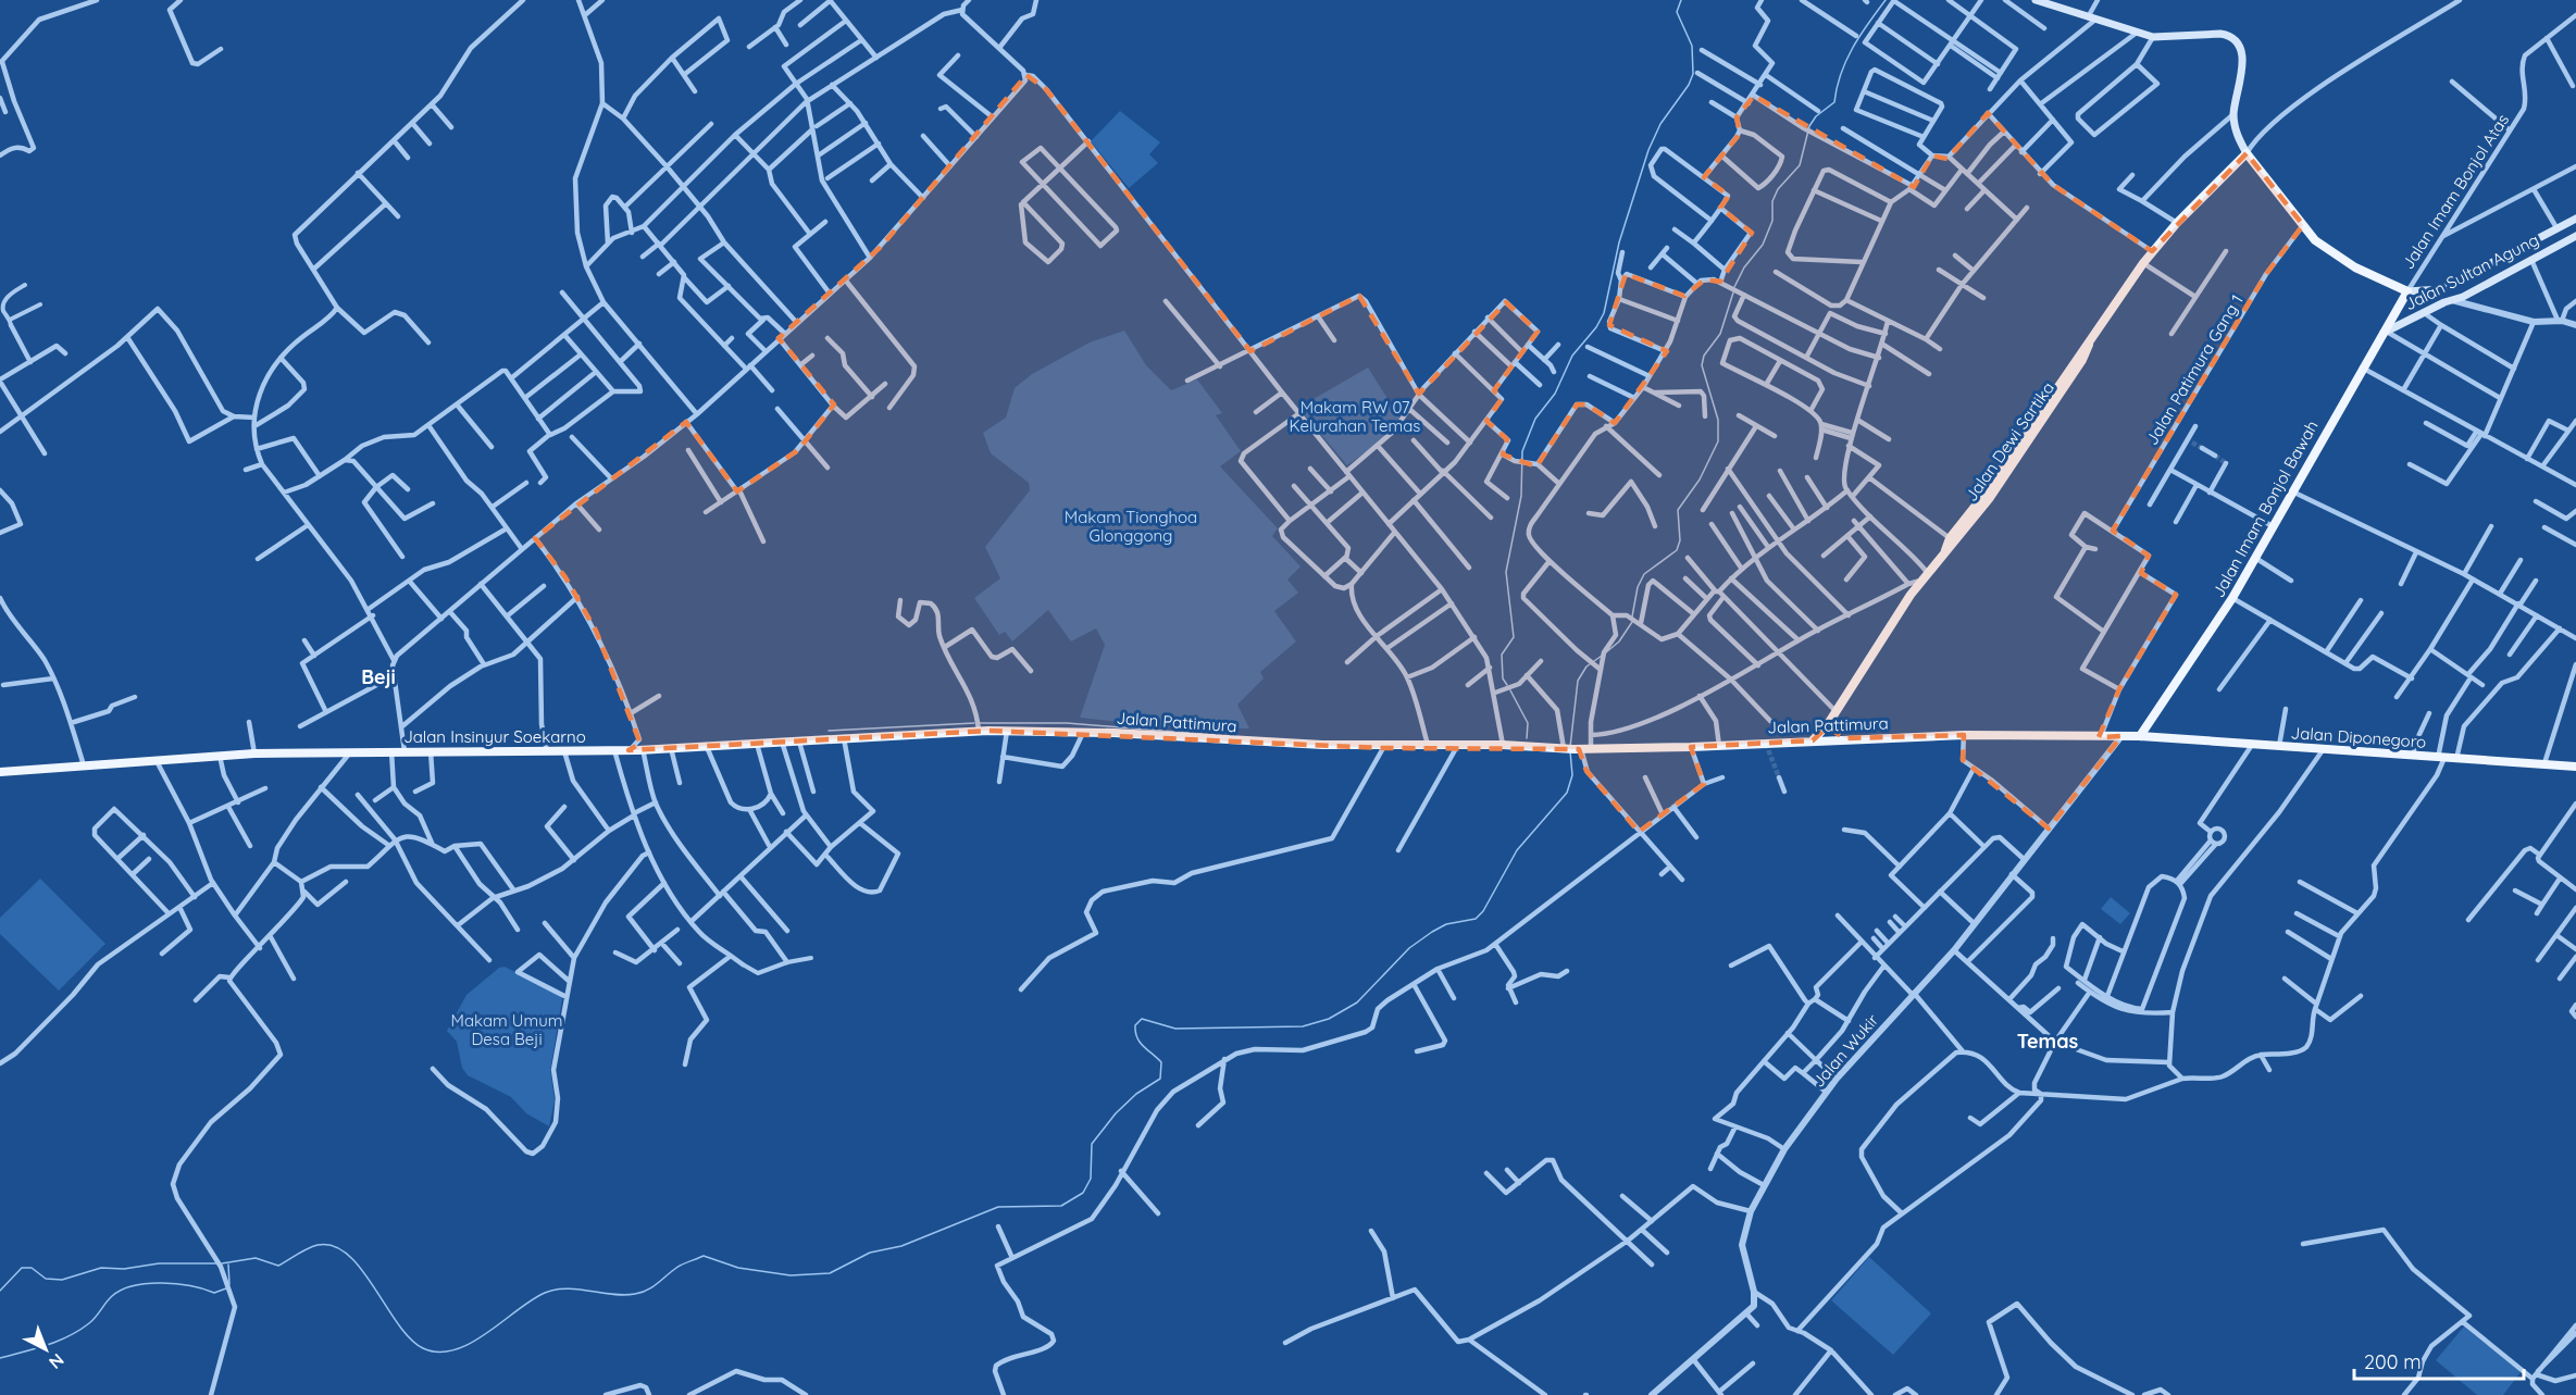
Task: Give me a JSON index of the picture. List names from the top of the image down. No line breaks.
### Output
{"streets":{"main road":["Jalan Sultan Agung","Jalan Dewi Sartika","Jalan Imam Bonjol Bawah","Jalan Pattimura","Jalan Insinyur Soekarno","Jalan Diponegoro"],"street":["Jalan Imam Bonjol Atas","Jalan Patimura Gang 1","Jalan Wukir"]},"crossings":[["Jalan Imam Bonjol Atas","Jalan Sultan Agung"],["Jalan Imam Bonjol Atas","Jalan Imam Bonjol Bawah"],["Jalan Sultan Agung","Jalan Imam Bonjol Bawah"],["Jalan Dewi Sartika","Jalan Pattimura"],["Jalan Imam Bonjol Bawah","Jalan Pattimura"],["Jalan Imam Bonjol Bawah","Jalan Diponegoro"],["Jalan Pattimura","Jalan Insinyur Soekarno"],["Jalan Pattimura","Jalan Diponegoro"],["Jalan Pattimura","Jalan Wukir"]],"districts":["Beji","Temas"],"parks":["Makam RW 07 Kelurahan Temas","Makam Tionghoa Glonggong","Makam Umum Desa Beji"],"scale_bar":"200 m","north":"bottom right"}
